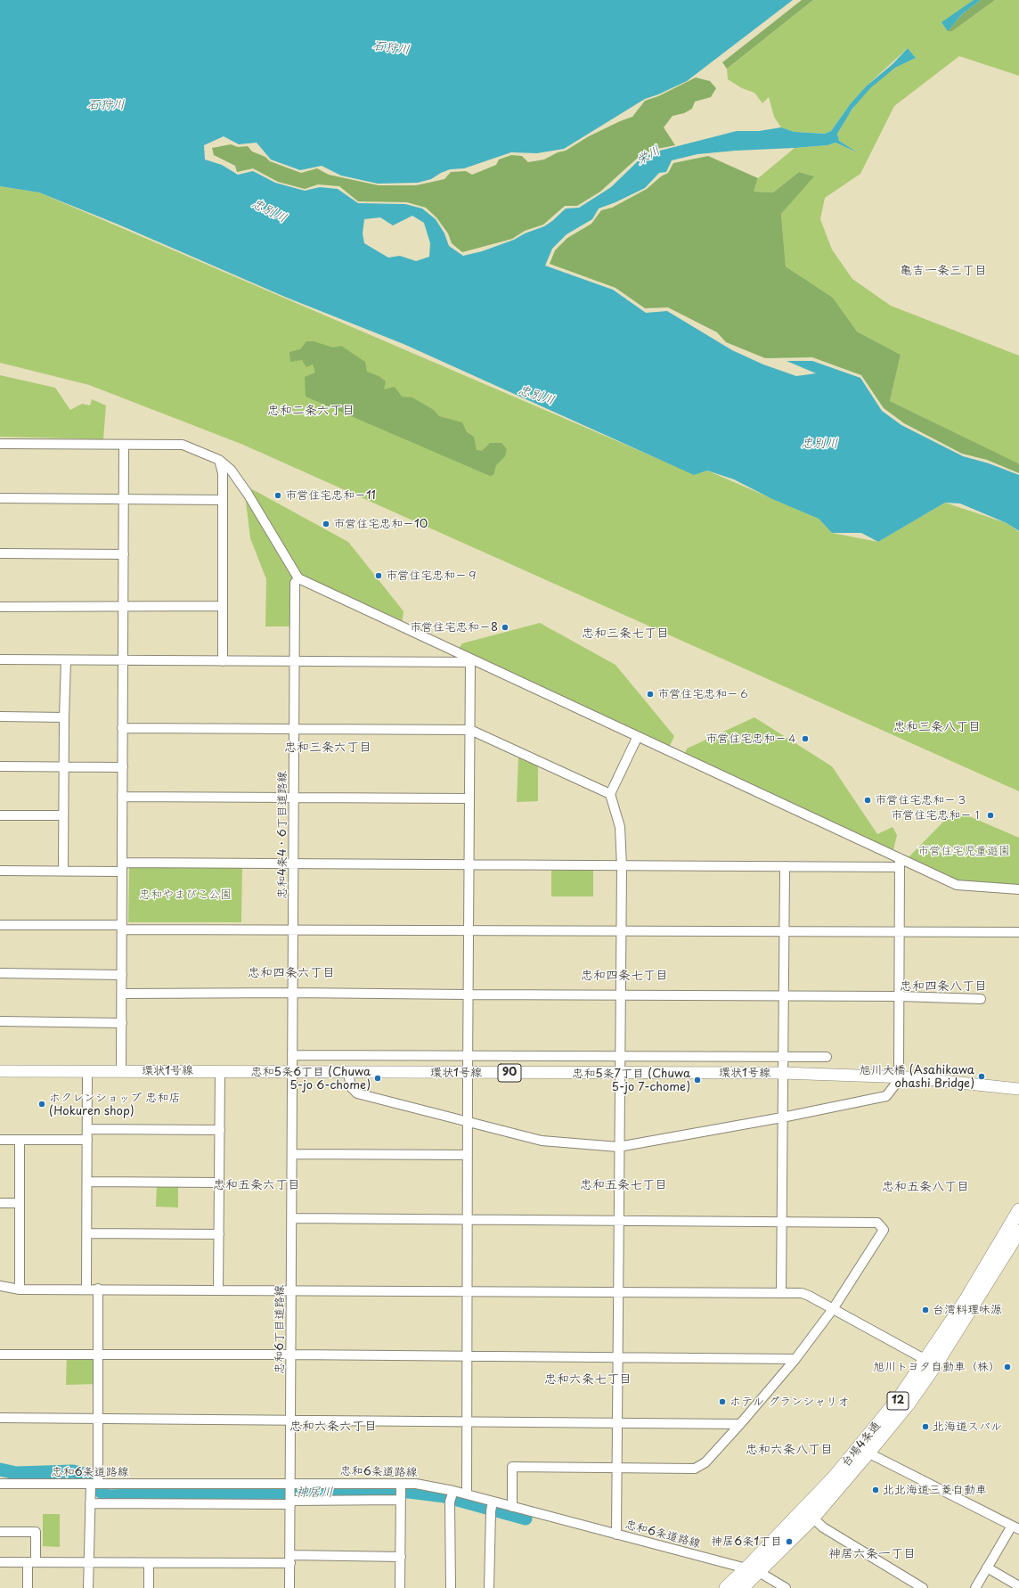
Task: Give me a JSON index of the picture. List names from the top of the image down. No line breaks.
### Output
{"streets":{"highway":["12","台場4条通"],"main road":["環状1号線","90"],"street":["忠和4条4・6丁目道路線","忠和6丁目道路線","忠和6条道路線"]},"crossings":[["忠和4条4・6丁目道路線","環状1号線"],["忠和4条4・6丁目道路線","忠和6丁目道路線"],["環状1号線","忠和6丁目道路線"],["忠和6丁目道路線","忠和6条道路線"],["台場4条通","忠和6条道路線"]],"districts":["亀吉一条三丁目","忠和二条六丁目","忠和三条七丁目","忠和三条八丁目","忠和三条六丁目","忠和四条六丁目","忠和四条七丁目","忠和四条八丁目","忠和五条六丁目","忠和五条七丁目","忠和五条八丁目","忠和六条七丁目","忠和六条六丁目","忠和六条八丁目","神居六条一丁目"],"water":["石狩川","栄川","忠別川","神居川"],"parks":["市営住宅児童遊園","忠和やまびこ公園"],"places":["市営住宅忠和－11","市営住宅忠和－10","市営住宅忠和－９","市営住宅忠和－8","市営住宅忠和－６","市営住宅忠和－４","市営住宅忠和－３","市営住宅忠和－１","旭川大橋 (Asahikawa ohashi Bridge)","忠和5条6丁目 (Chuwa 5-jo 6-chome)","忠和5条7丁目 (Chuwa 5-jo 7-chome)","ホクレンショップ 忠和店 (Hokuren shop)","台湾料理味源","旭川トヨタ自動車（株）","ホテル グランシャリオ","北海道スバル","北北海道三菱自動車","神居6条1丁目"]}
